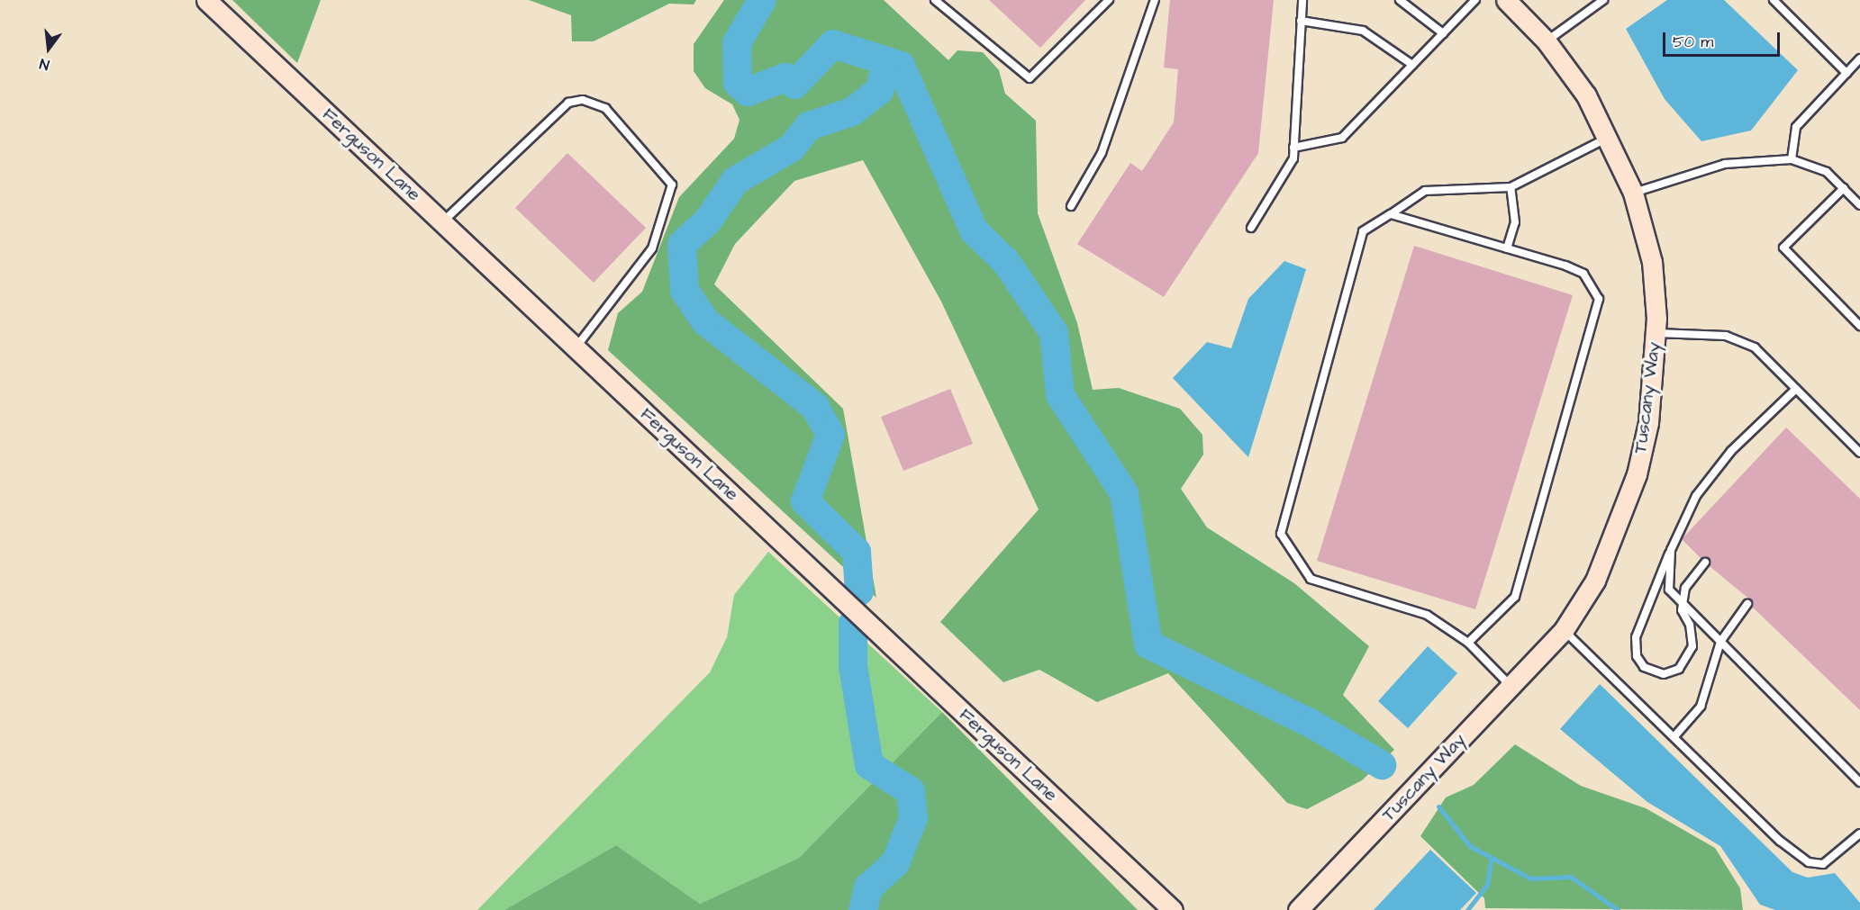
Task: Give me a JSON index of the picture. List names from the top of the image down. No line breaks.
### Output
{"streets":{"street":["Ferguson Lane","Tuscany Way"]},"scale_bar":"50 m","north":"bottom"}
